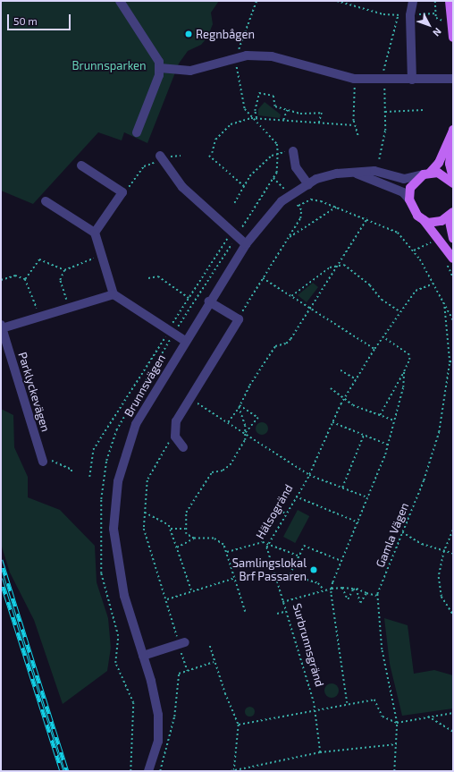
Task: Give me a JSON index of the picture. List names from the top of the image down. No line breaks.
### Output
{"streets":{"street":["Brunnsvägen","Parklyckevägen"],"path":["Hälsogränd","Gamla Vägen","Surbrunnsgränd"]},"crossings":[["Hälsogränd","Surbrunnsgränd"]],"parks":["Brunnsparken"],"places":["Regnbågen","Samlingslokal Brf Passaren"],"scale_bar":"50 m","north":"bottom right"}
